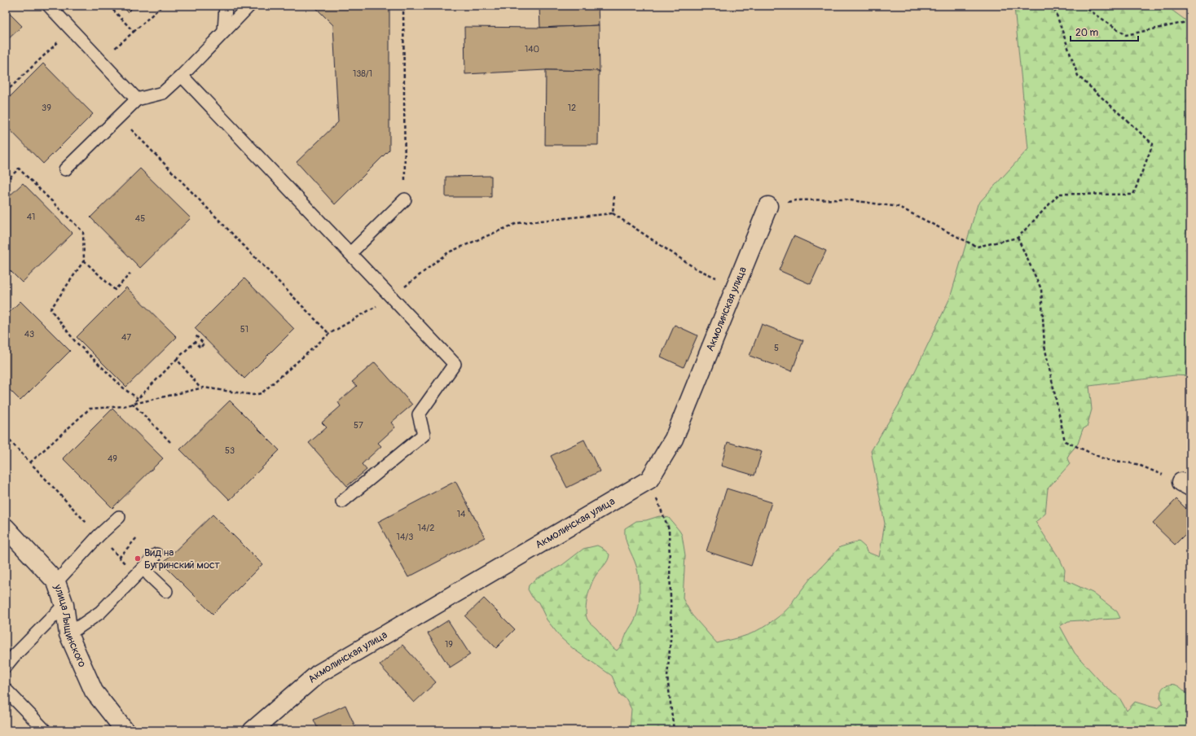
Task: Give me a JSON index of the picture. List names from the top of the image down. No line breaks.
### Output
{"streets":{"street":["Акмолинская улица","улица Лыщинского"]},"places":["Вид на Бугринский мост"],"house_numbers":["140","138/1","39","12","41","45","51","43","47","5","57","53","49","14","14/2","14/3","19"],"scale_bar":"20 m"}
